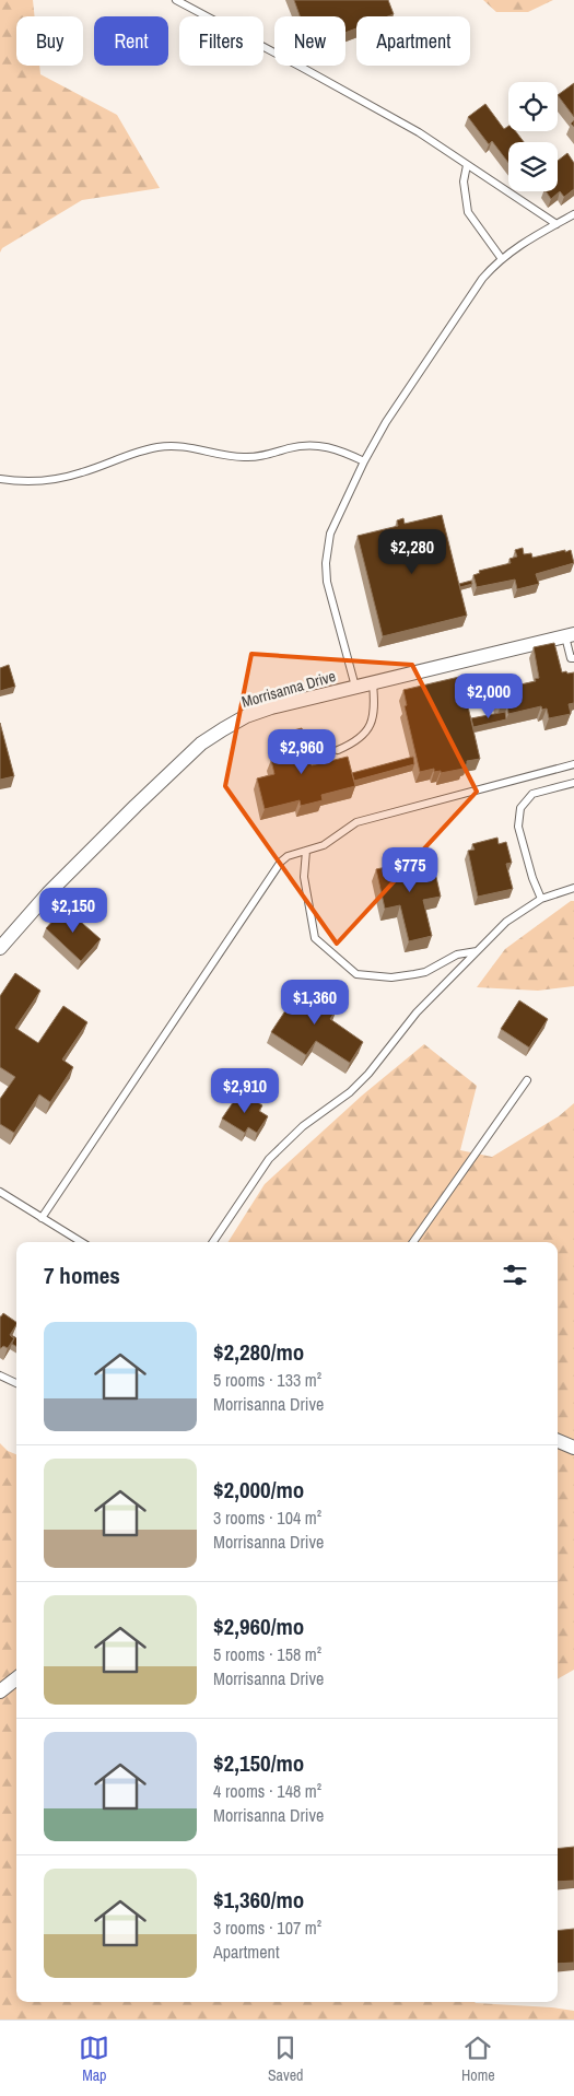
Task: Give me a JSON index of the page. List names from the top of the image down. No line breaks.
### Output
{"streets":{"street":["Morrisanna Drive"]},"page":{"chip":["Buy","Rent","Filters","New","Apartment"],"price":["$2,280","$2,000","$2,960","$775","$2,150","$1,360","$2,910"],"heading":"7 homes","list":[{"name":"$2,280/mo","note":"5 rooms · 133 m² · Morrisanna Drive"},{"name":"$2,000/mo","note":"3 rooms · 104 m² · Morrisanna Drive"},{"name":"$2,960/mo","note":"5 rooms · 158 m² · Morrisanna Drive"},{"name":"$2,150/mo","note":"4 rooms · 148 m² · Morrisanna Drive"},{"name":"$1,360/mo","note":"3 rooms · 107 m² · Apartment"}],"tabs":["Map","Saved","Home"]}}
